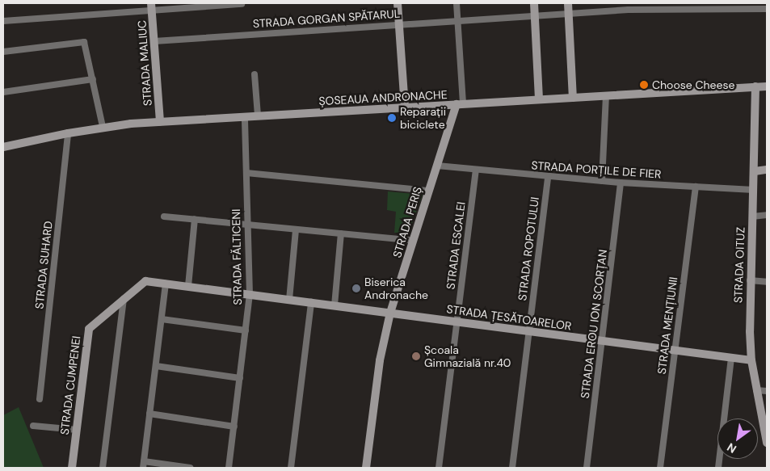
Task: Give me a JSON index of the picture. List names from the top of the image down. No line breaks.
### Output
{"streets":{"street":["STRADA GORGAN SPĂTARUL","STRADA MALIUC","ȘOSEAUA ANDRONACHE","STRADA PORȚILE DE FIER","STRADA PERIȘ","STRADA ESCALEI","STRADA ROPOTULUI","STRADA FĂLTICENI","STRADA SUHARD","STRADA OITUZ","STRADA ȚESĂTOARELOR","STRADA EROU ION SCORȚAN","STRADA MENȚIUNII","STRADA CUMPENEI"]},"crossings":[["STRADA GORGAN SPĂTARUL","STRADA MALIUC"],["STRADA MALIUC","ȘOSEAUA ANDRONACHE"],["ȘOSEAUA ANDRONACHE","STRADA PERIȘ"],["ȘOSEAUA ANDRONACHE","STRADA FĂLTICENI"],["ȘOSEAUA ANDRONACHE","STRADA SUHARD"],["ȘOSEAUA ANDRONACHE","STRADA OITUZ"],["STRADA PORȚILE DE FIER","STRADA PERIȘ"],["STRADA PORȚILE DE FIER","STRADA ESCALEI"],["STRADA PORȚILE DE FIER","STRADA ROPOTULUI"],["STRADA PORȚILE DE FIER","STRADA OITUZ"],["STRADA PORȚILE DE FIER","STRADA EROU ION SCORȚAN"],["STRADA PORȚILE DE FIER","STRADA MENȚIUNII"],["STRADA PERIȘ","STRADA ȚESĂTOARELOR"],["STRADA ESCALEI","STRADA ȚESĂTOARELOR"],["STRADA ROPOTULUI","STRADA ȚESĂTOARELOR"],["STRADA FĂLTICENI","STRADA ȚESĂTOARELOR"],["STRADA OITUZ","STRADA ȚESĂTOARELOR"],["STRADA ȚESĂTOARELOR","STRADA EROU ION SCORȚAN"],["STRADA ȚESĂTOARELOR","STRADA MENȚIUNII"],["STRADA ȚESĂTOARELOR","STRADA CUMPENEI"]],"places":["Choose Cheese","Reparații biciclete","Biserica Andronache","Școala Gimnazială nr.40"],"north":"bottom left"}
